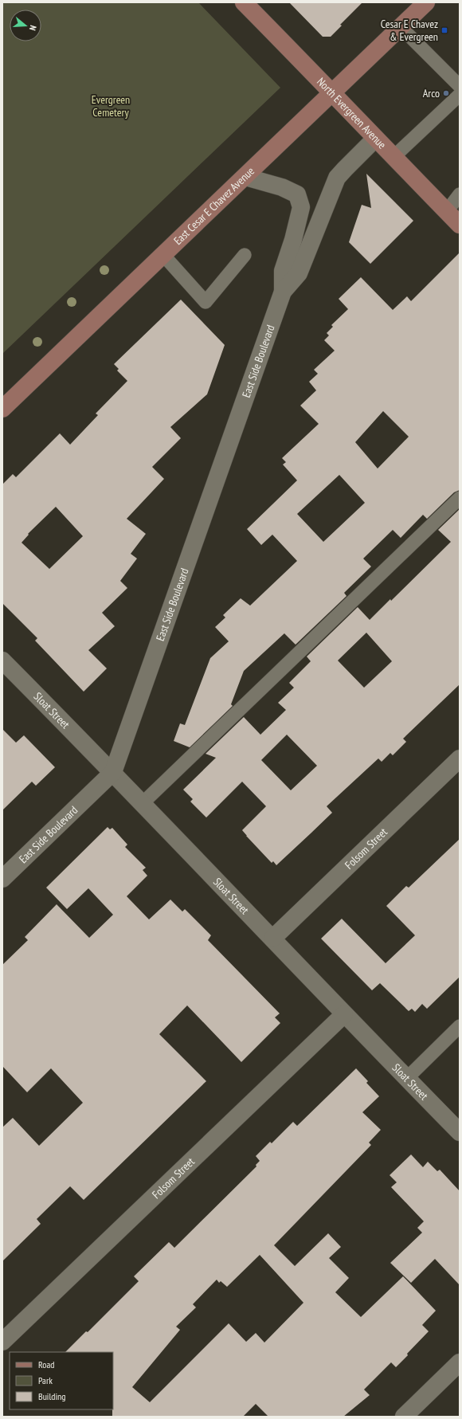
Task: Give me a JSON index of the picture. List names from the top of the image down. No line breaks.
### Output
{"streets":{"main road":["North Evergreen Avenue","East Cesar E Chavez Avenue"],"street":["East Side Boulevard","Sloat Street","Folsom Street"]},"crossings":[["North Evergreen Avenue","East Cesar E Chavez Avenue"],["North Evergreen Avenue","East Side Boulevard"],["East Cesar E Chavez Avenue","East Side Boulevard"],["East Side Boulevard","Sloat Street"],["Sloat Street","Folsom Street"]],"parks":["Evergreen Cemetery"],"places":{"transit":["Cesar E Chavez & Evergreen"],"other":["Arco"]},"legend":["Road","Park","Building"],"north":"right"}
